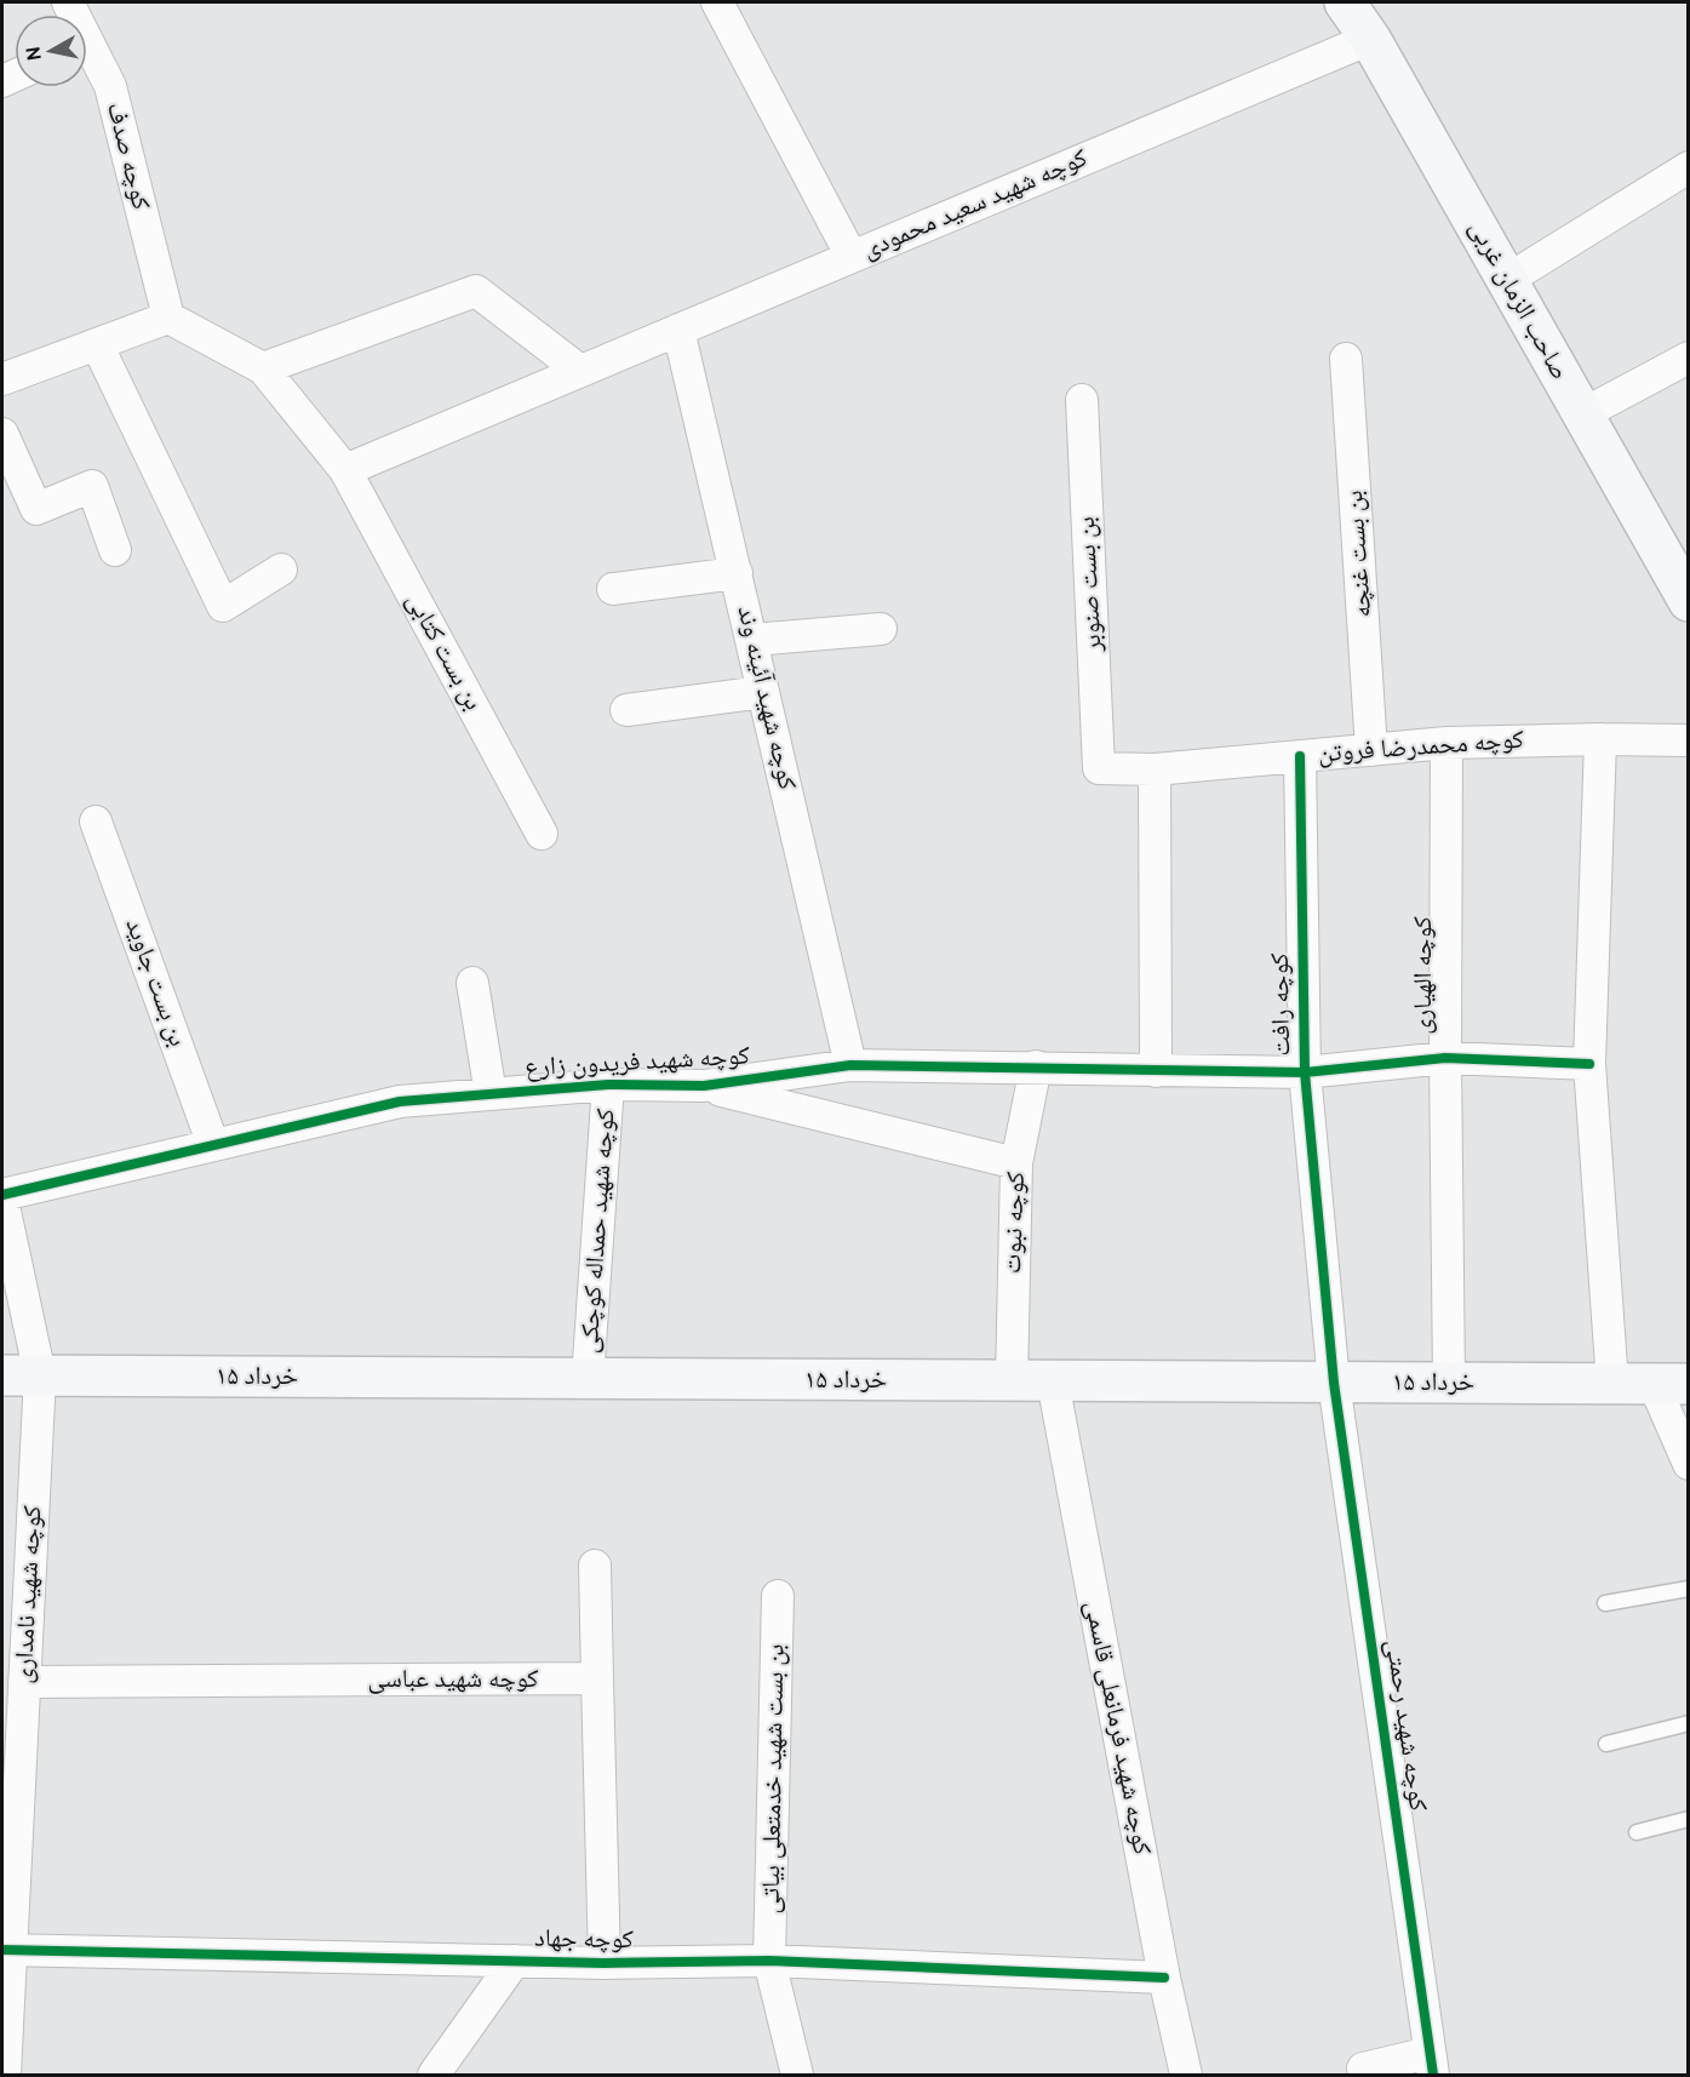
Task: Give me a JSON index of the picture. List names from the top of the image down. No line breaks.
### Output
{"streets":{"main road":["صاحب الزمان غربی","۱۵ خرداد"],"street":["کوچه صدف","کوچه شهید سعید محمودی","بن بست غنچه","بن بست صنوبر","بن بست کتابی","کوچه شهید آئینه وند","کوچه محمدرضا فروتن","کوچه الهیاری","بن بست جاوید","کوچه رافت","کوچه شهید فریدون زارع","کوچه نبوت","کوچه شهید حمداله کوچکی","کوچه شهید نامداری","کوچه شهید عباسی","کوچه شهید رحمتی","کوچه شهید فرمانعلی قاسمی","بن بست شهید خدمتعلی بیاتی","کوچه جهاد"]},"crossings":[["کوچه شهید سعید محمودی","صاحب الزمان غربی"],["کوچه شهید سعید محمودی","بن بست کتابی"],["کوچه شهید سعید محمودی","کوچه شهید آئینه وند"],["بن بست غنچه","کوچه محمدرضا فروتن"],["بن بست صنوبر","کوچه محمدرضا فروتن"],["کوچه شهید آئینه وند","کوچه شهید فریدون زارع"],["کوچه محمدرضا فروتن","کوچه الهیاری"],["کوچه محمدرضا فروتن","کوچه رافت"],["کوچه الهیاری","کوچه شهید فریدون زارع"],["کوچه الهیاری","۱۵ خرداد"],["بن بست جاوید","کوچه شهید فریدون زارع"],["کوچه رافت","کوچه شهید فریدون زارع"],["کوچه رافت","۱۵ خرداد"],["کوچه رافت","کوچه شهید رحمتی"],["کوچه شهید فریدون زارع","کوچه نبوت"],["کوچه شهید فریدون زارع","کوچه شهید حمداله کوچکی"],["کوچه شهید فریدون زارع","کوچه شهید نامداری"],["کوچه نبوت","۱۵ خرداد"],["کوچه شهید حمداله کوچکی","۱۵ خرداد"],["۱۵ خرداد","کوچه شهید نامداری"],["۱۵ خرداد","کوچه شهید رحمتی"],["۱۵ خرداد","کوچه شهید فرمانعلی قاسمی"],["کوچه شهید نامداری","کوچه شهید عباسی"],["کوچه شهید نامداری","کوچه جهاد"],["کوچه شهید فرمانعلی قاسمی","کوچه جهاد"],["بن بست شهید خدمتعلی بیاتی","کوچه جهاد"]],"north":"left"}
